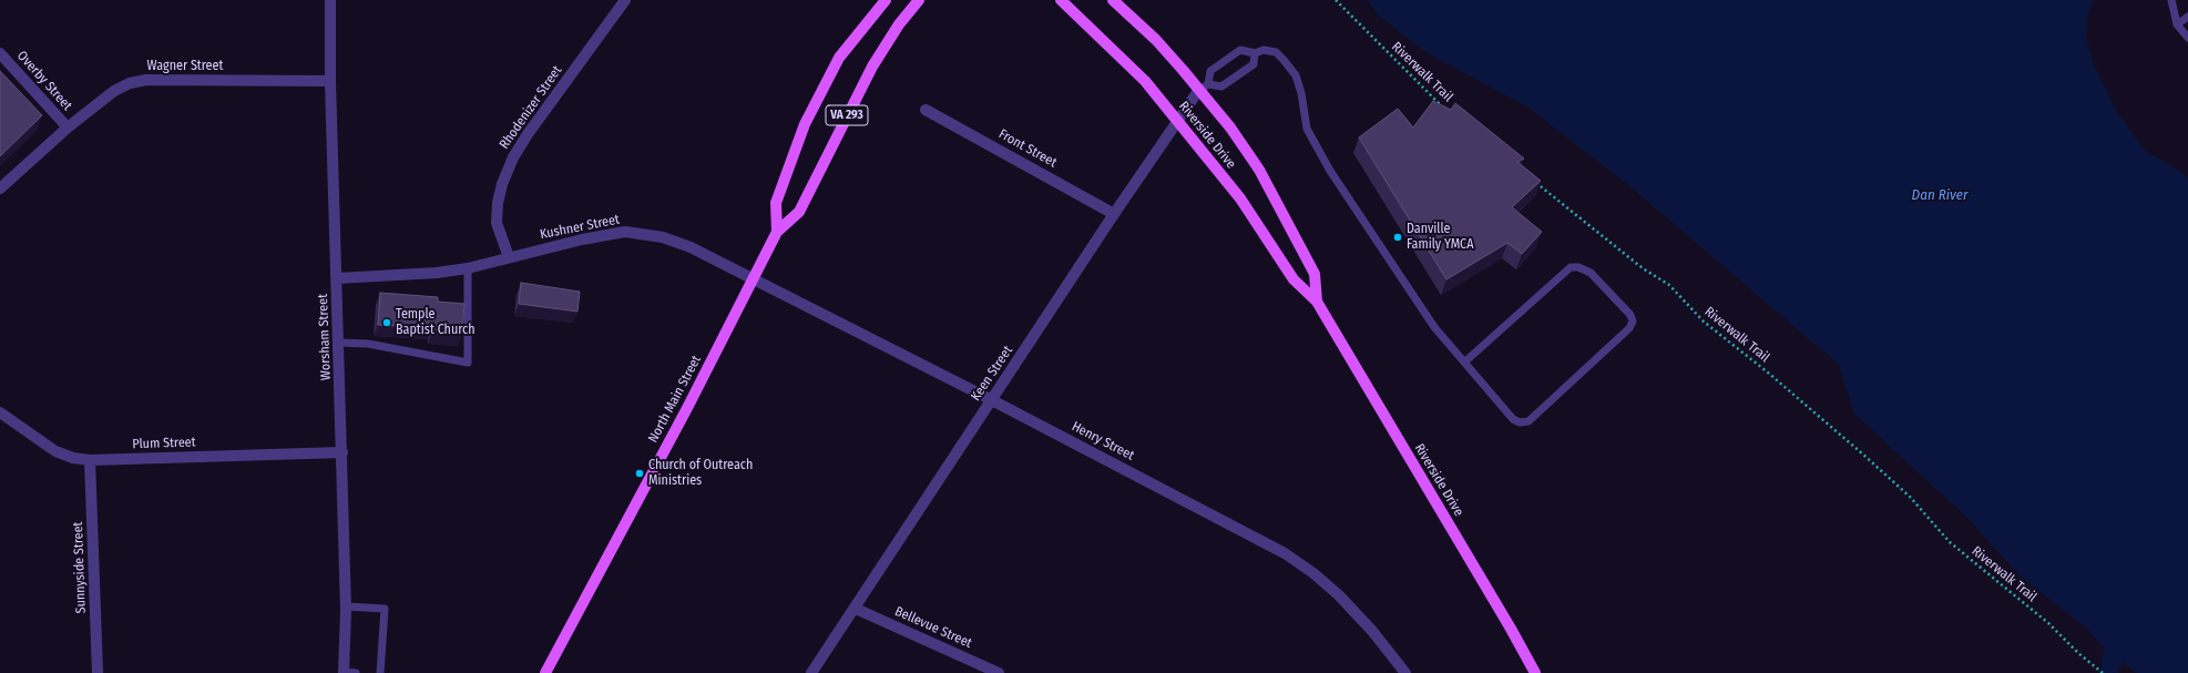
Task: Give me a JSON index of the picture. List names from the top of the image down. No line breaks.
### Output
{"streets":{"main road":["VA 293","Riverside Drive","North Main Street"],"street":["Wagner Street","Overby Street","Rhodenizer Street","Front Street","Kushner Street","Worsham Street","Keen Street","Henry Street","Plum Street","Sunnyside Street","Bellevue Street"],"path":["Riverwalk Trail"]},"crossings":[["Wagner Street","Overby Street"],["Wagner Street","Worsham Street"],["Rhodenizer Street","Kushner Street"],["Riverside Drive","Keen Street"],["Front Street","Keen Street"],["Kushner Street","North Main Street"],["Kushner Street","Henry Street"],["Worsham Street","Plum Street"],["Keen Street","Henry Street"],["Keen Street","Bellevue Street"],["North Main Street","Henry Street"],["Plum Street","Sunnyside Street"]],"water":["Dan River"],"places":["Danville Family YMCA","Temple Baptist Church","Church of Outreach Ministries"]}
